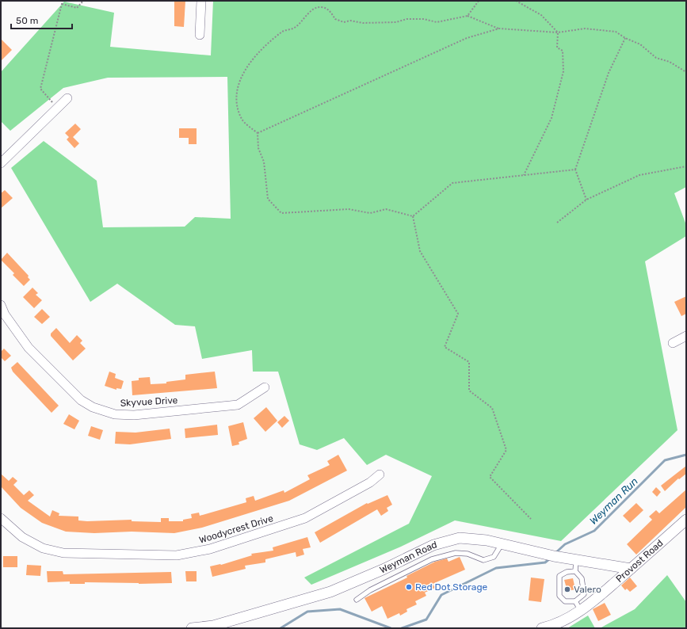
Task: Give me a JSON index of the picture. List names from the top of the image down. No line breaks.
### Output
{"streets":{"street":["Skyvue Drive","Woodycrest Drive","Weyman Road","Provost Road"]},"crossings":[["Weyman Road","Provost Road"]],"water":["Weyman Run"],"places":["Red Dot Storage","Valero"],"scale_bar":"50 m"}
